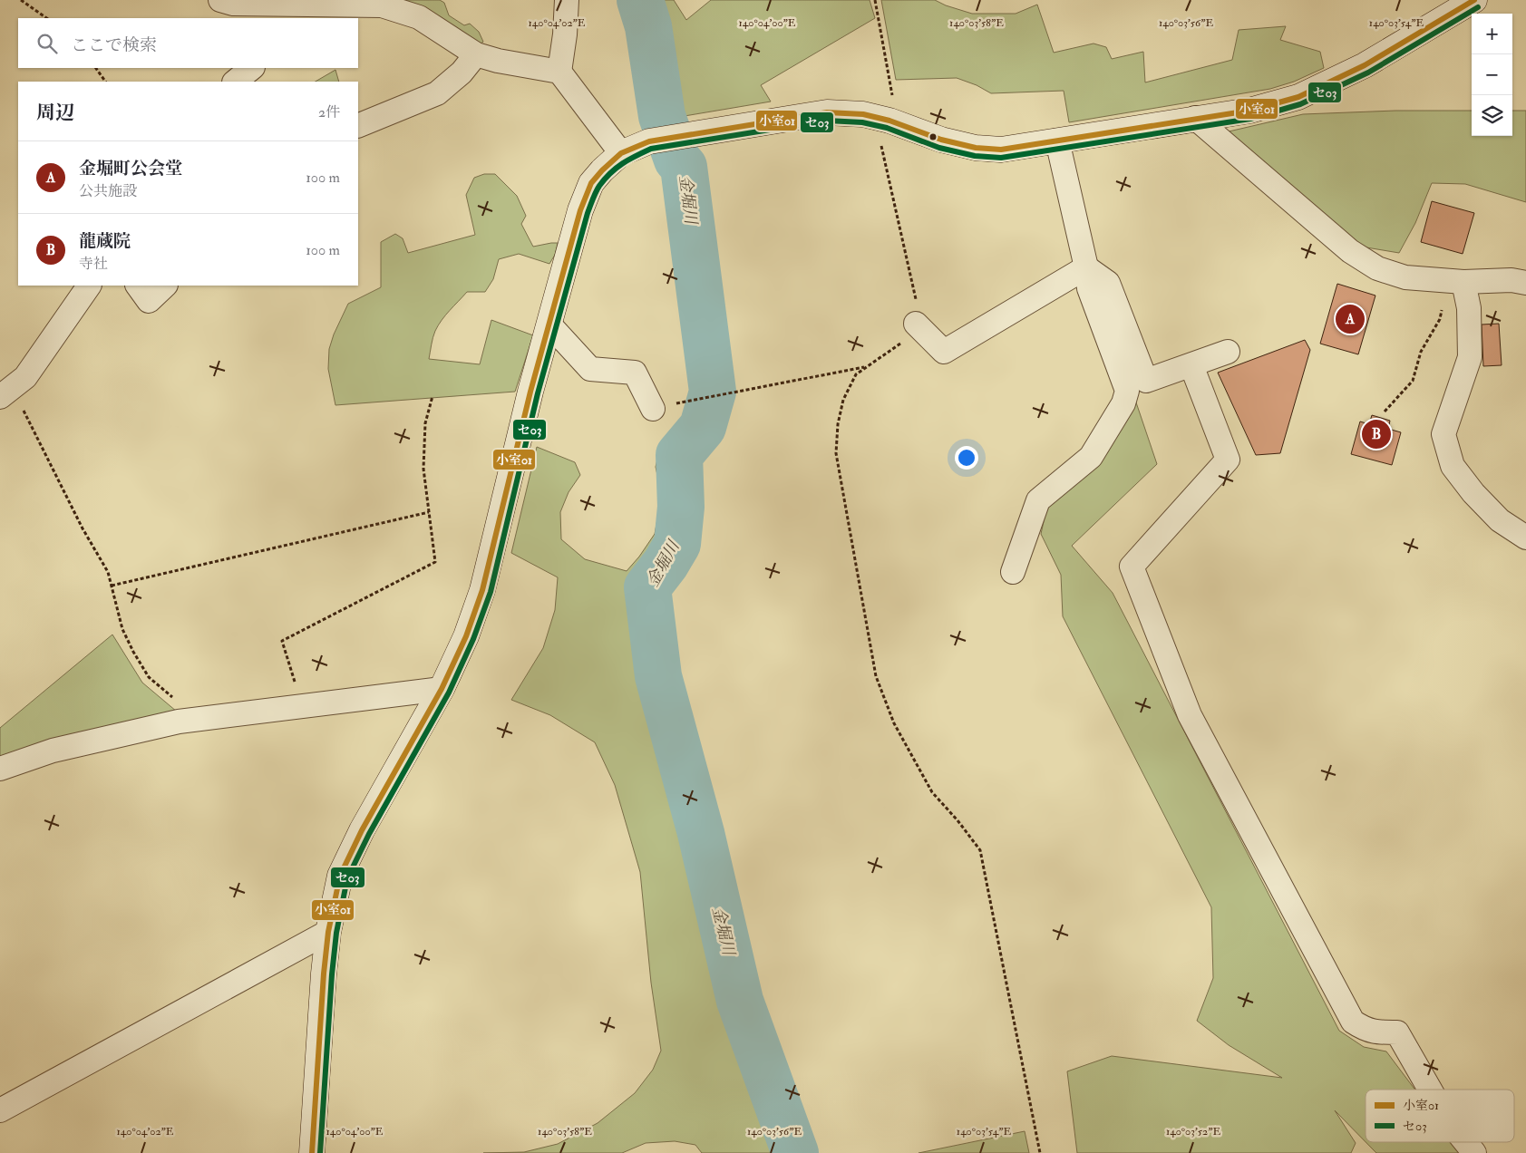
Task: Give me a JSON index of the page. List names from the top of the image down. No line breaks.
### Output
{"water":["金堀川"],"lines":["transit line 小室01","transit line セ03"],"legend":["小室01","セ03"],"page":{"map_buttons":["+","−"],"search":"ここで検索","heading":["周辺","2件"],"list":[{"mark":"A","name":"金堀町公会堂","note":"公共施設","value":"100 m"},{"mark":"B","name":"龍蔵院","note":"寺社","value":"100 m"}],"pins":["A","B"]},"coordinates":["140°04'02\"E","140°04'00\"E","140°03'58\"E","140°03'56\"E","140°03'54\"E","140°03'52\"E"]}
